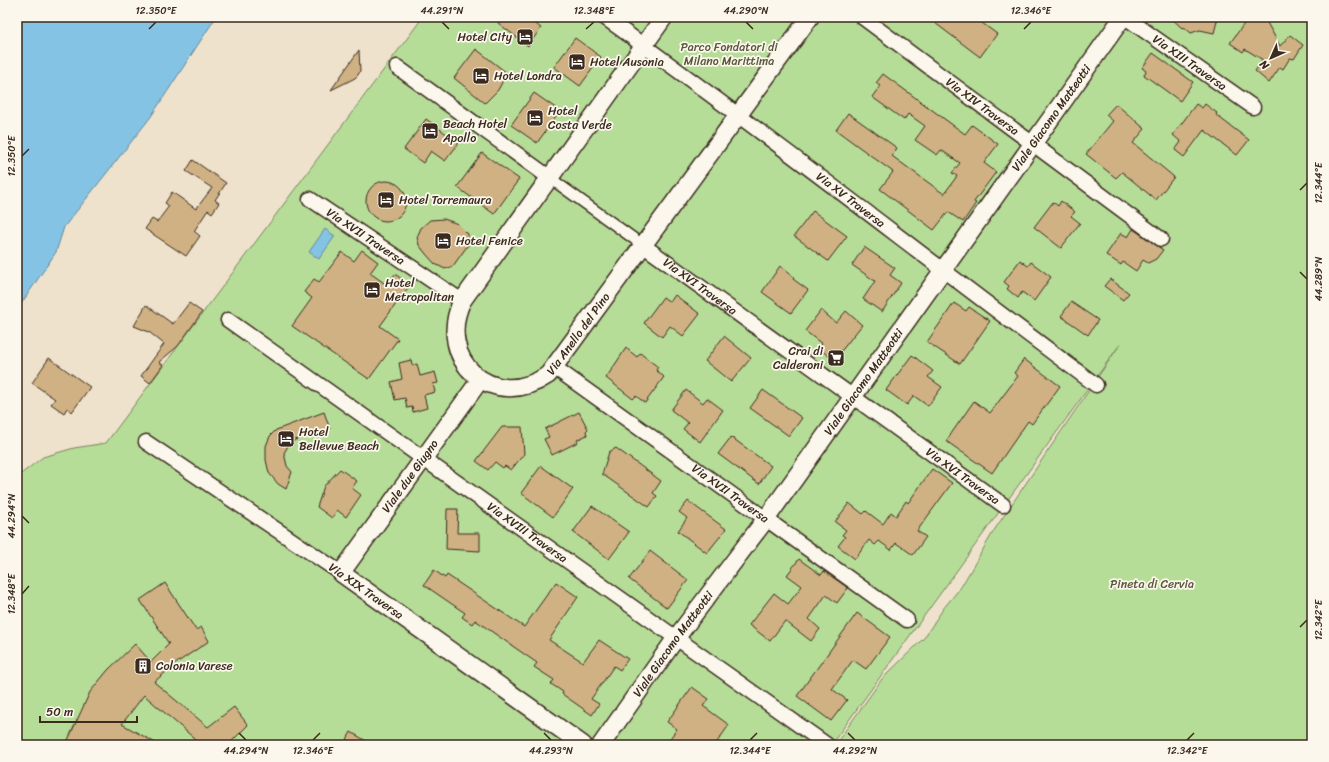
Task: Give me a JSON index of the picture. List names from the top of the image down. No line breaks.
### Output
{"streets":{"street":["Via XIII Traversa","Via XIV Traversa","Viale Giacomo Matteotti","Via XV Traversa","Via XVII Traversa","Via XVI Traversa","Via Anello del Pino","Viale due Giugno","Via XVIII Traversa","Via XIX Traversa"]},"crossings":[["Via XIII Traversa","Viale Giacomo Matteotti"],["Via XIV Traversa","Viale Giacomo Matteotti"],["Viale Giacomo Matteotti","Via XV Traversa"],["Viale Giacomo Matteotti","Via XVII Traversa"],["Viale Giacomo Matteotti","Via XVI Traversa"],["Viale Giacomo Matteotti","Via XVIII Traversa"],["Via XV Traversa","Via Anello del Pino"],["Via XVII Traversa","Via Anello del Pino"],["Via XVI Traversa","Via Anello del Pino"],["Via Anello del Pino","Viale due Giugno"],["Viale due Giugno","Via XVIII Traversa"],["Viale due Giugno","Via XIX Traversa"]],"parks":["Parco Fondatori di Milano Marittima","Pineta di Cervia"],"places":{"hotel":["Hotel City","Hotel Ausonia","Hotel Londra","Hotel Costa Verde","Beach Hotel Apollo","Hotel Torremaura","Hotel Fenice","Hotel Metropolitan","Hotel Bellevue Beach"],"supermarket":["Crai di Calderoni"],"building":["Colonia Varese"]},"scale_bar":"50 m","north":"bottom left","coordinates":["12.350°E","44.291°N","12.348°E","44.290°N","12.346°E","12.344°E","44.289°N","44.294°N","12.342°E","44.293°N","44.292°N"]}
